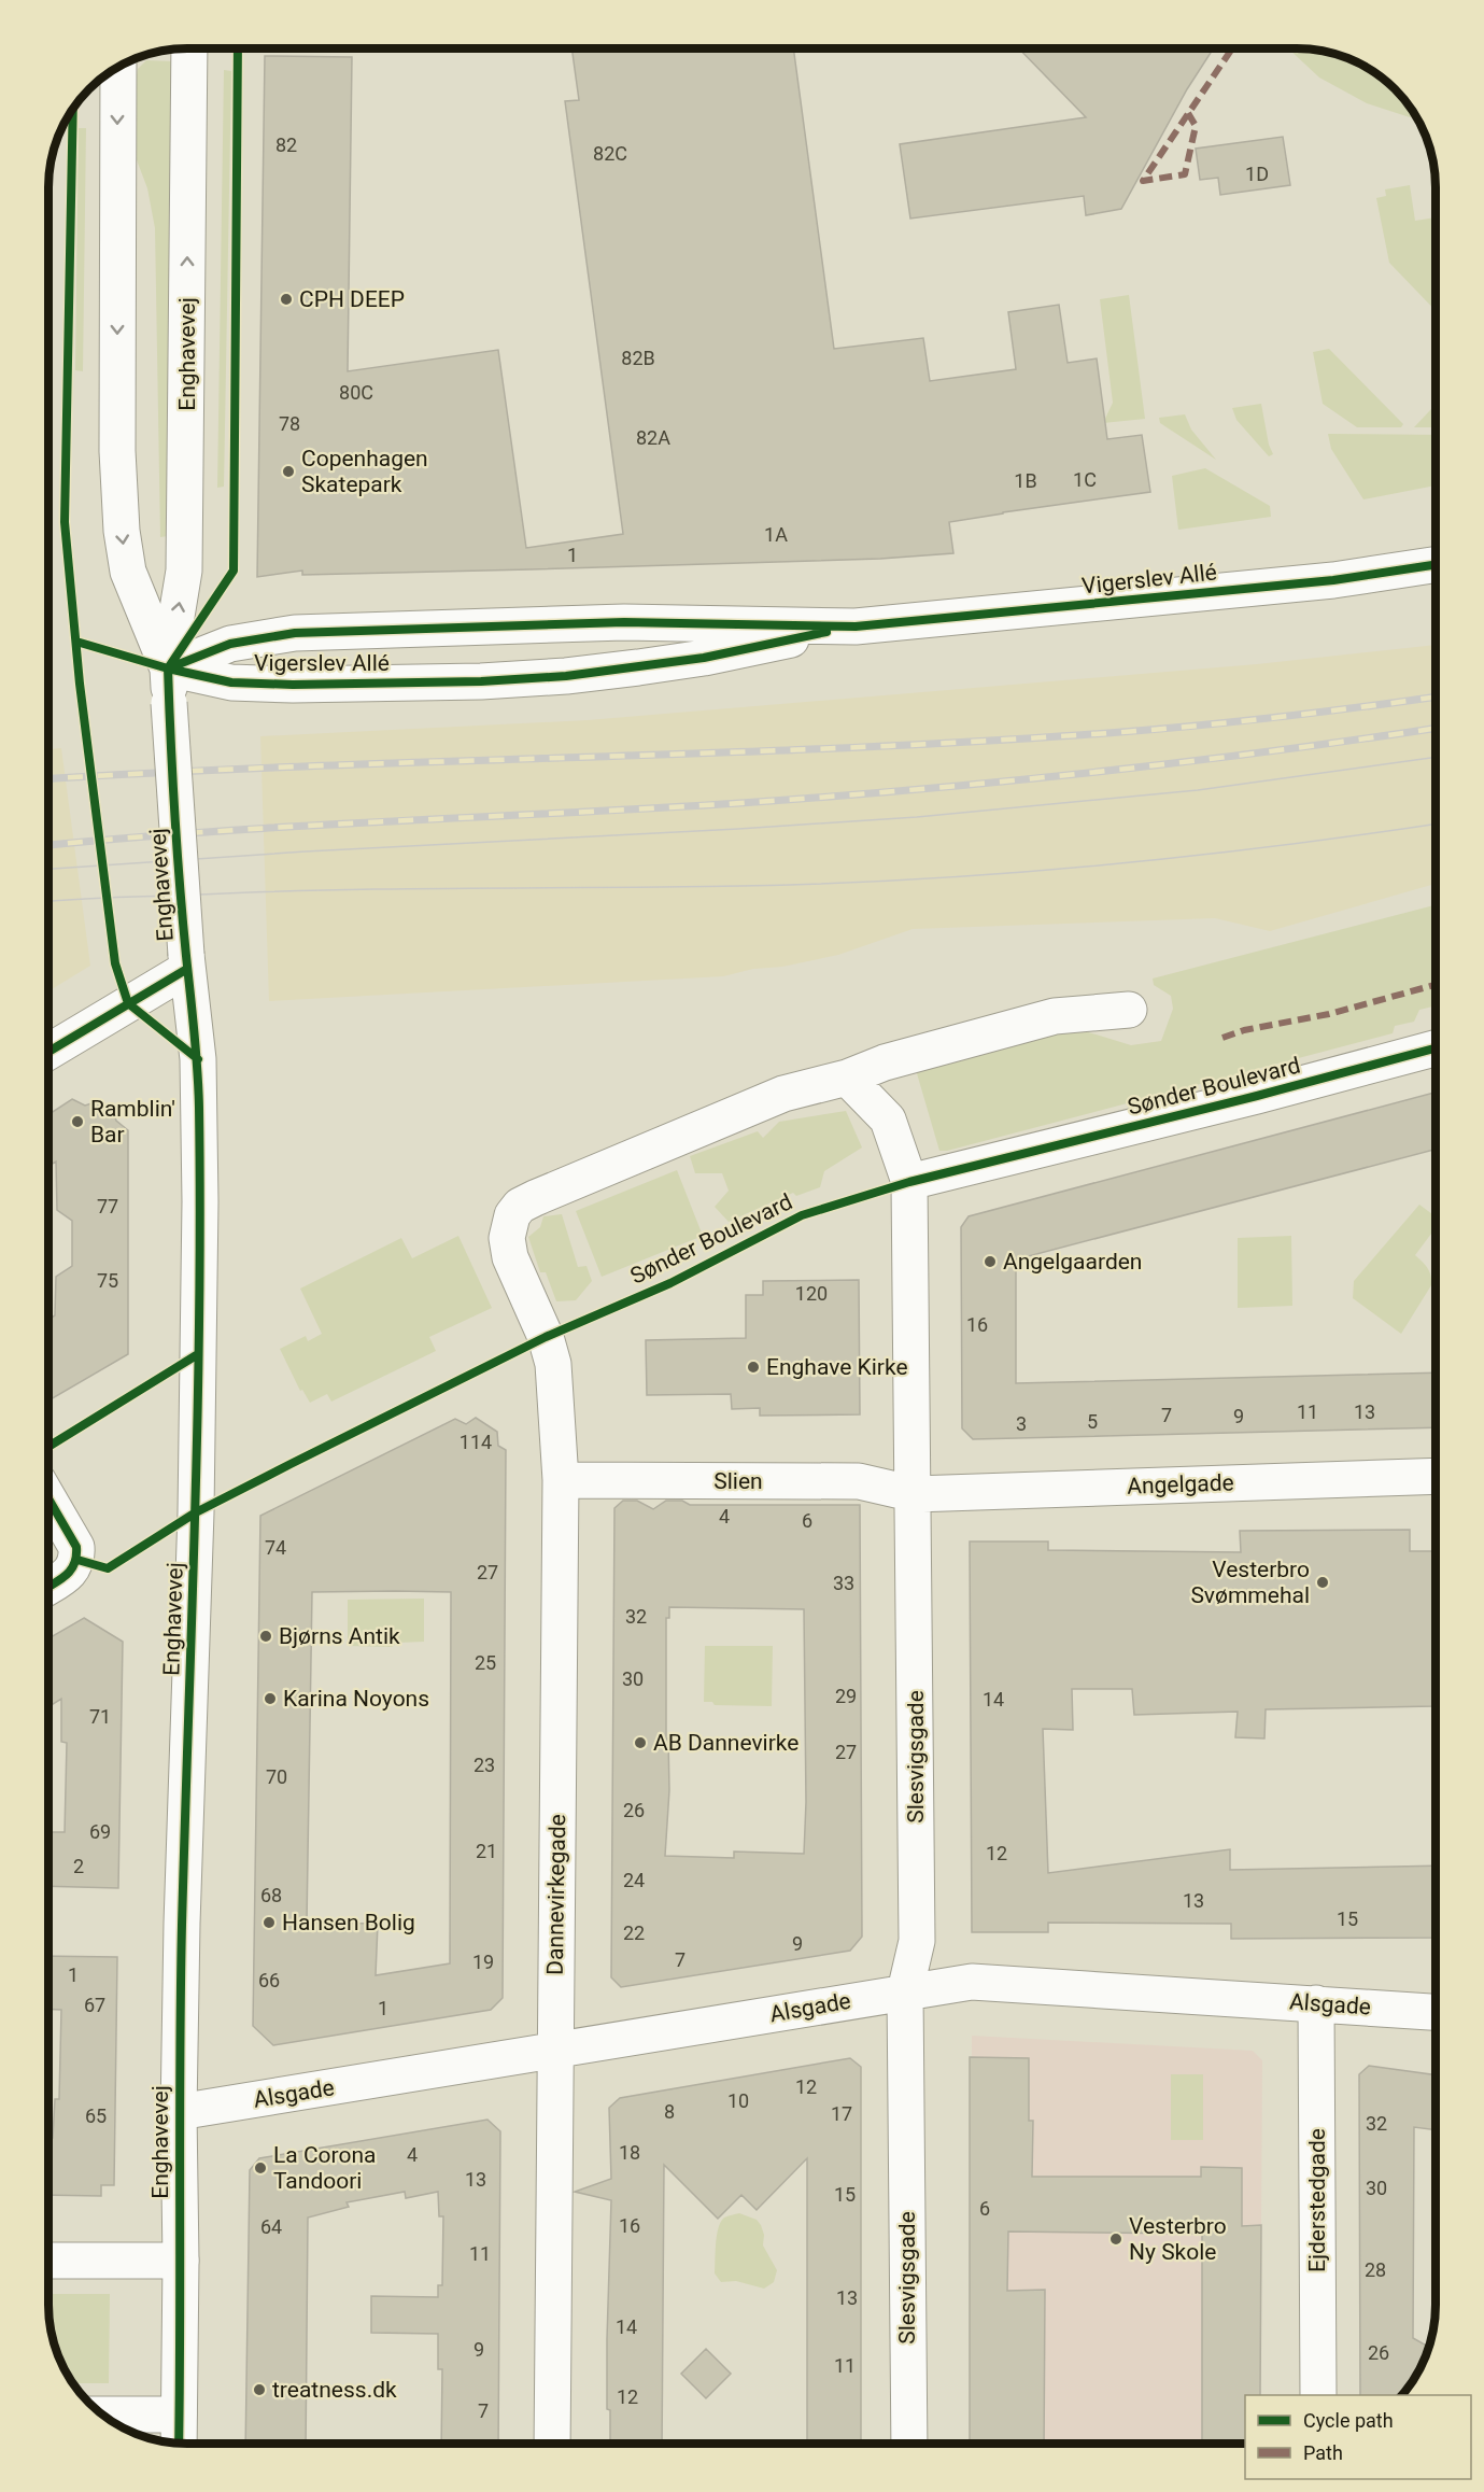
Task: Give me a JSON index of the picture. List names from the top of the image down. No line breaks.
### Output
{"streets":{"street":["Enghavevej","Vigerslev Allé","Sønder Boulevard","Slien","Angelgade","Slesvigsgade","Dannevirkegade","Alsgade","Ejderstedgade"]},"crossings":[["Enghavevej","Vigerslev Allé"],["Enghavevej","Alsgade"],["Sønder Boulevard","Slesvigsgade"],["Slien","Angelgade"],["Slien","Slesvigsgade"],["Slien","Dannevirkegade"],["Angelgade","Slesvigsgade"],["Slesvigsgade","Dannevirkegade"],["Slesvigsgade","Alsgade"],["Dannevirkegade","Alsgade"],["Alsgade","Ejderstedgade"]],"places":["CPH DEEP","Copenhagen Skatepark","Ramblin' Bar","Angelgaarden","Enghave Kirke","Vesterbro Svømmehal","Bjørns Antik","Karina Noyons","AB Dannevirke","Hansen Bolig","La Corona Tandoori","Vesterbro Ny Skole","treatness.dk"],"house_numbers":["82","82C","1D","82B","80C","78","82A","1C","1B","1A","1","77","75","120","16","11","13","7","9","5","3","114","4","6","74","27","33","32","25","30","29","14","71","27","23","70","26","69","21","12","2","24","68","13","15","22","9","7","19","1","66","67","1","12","10","8","17","65","32","18","4","13","30","15","6","16","64","11","28","13","14","9","26","11","12","7"],"legend":["Cycle path","Path"]}
